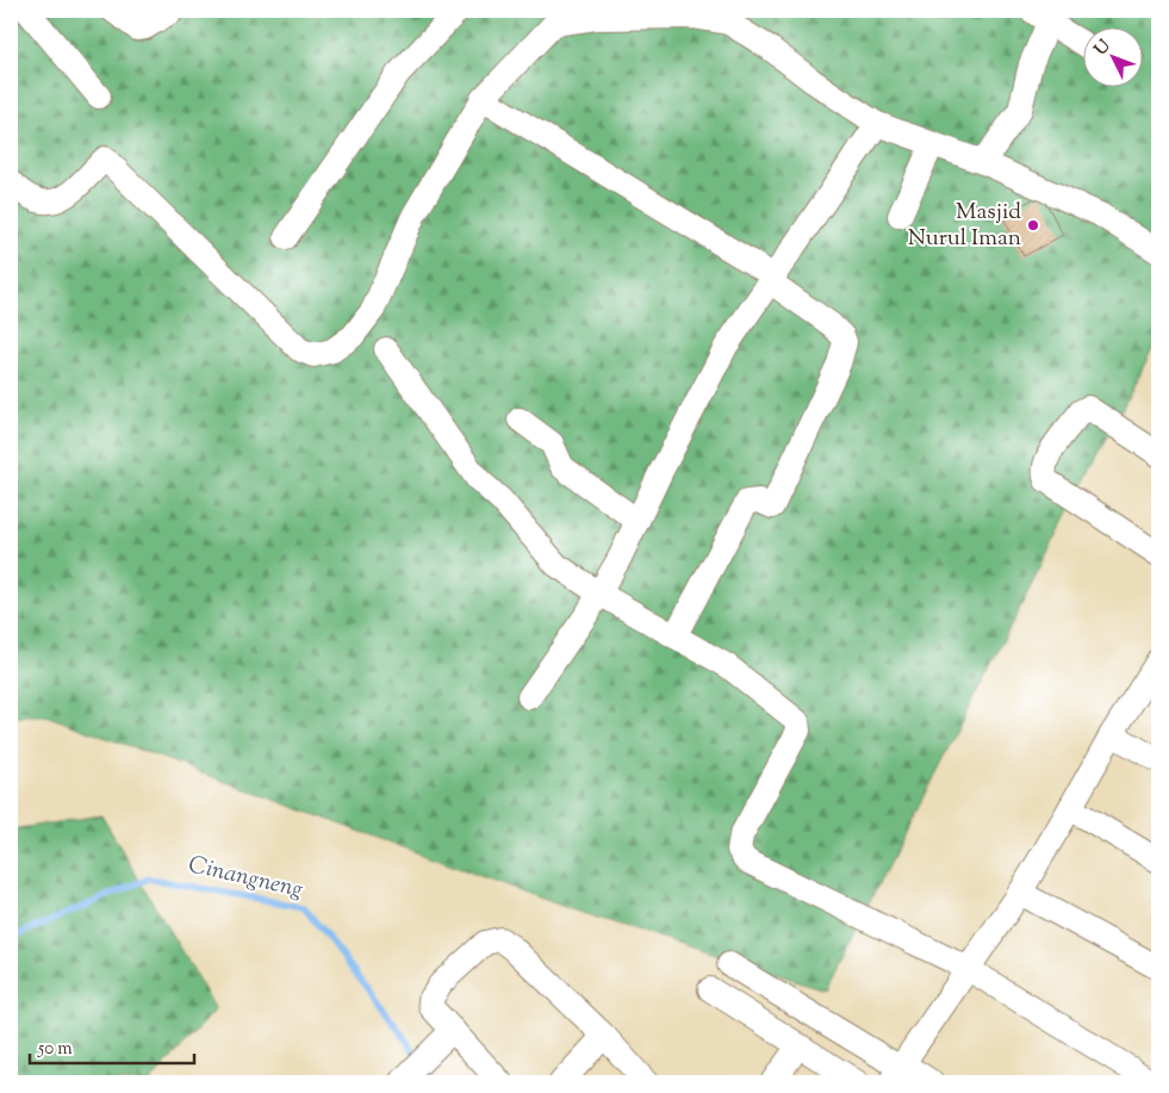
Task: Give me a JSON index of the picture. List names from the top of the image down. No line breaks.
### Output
{"water":["Cinangneng"],"places":["Masjid Nurul Iman"],"scale_bar":"50 m","north":"top left"}
